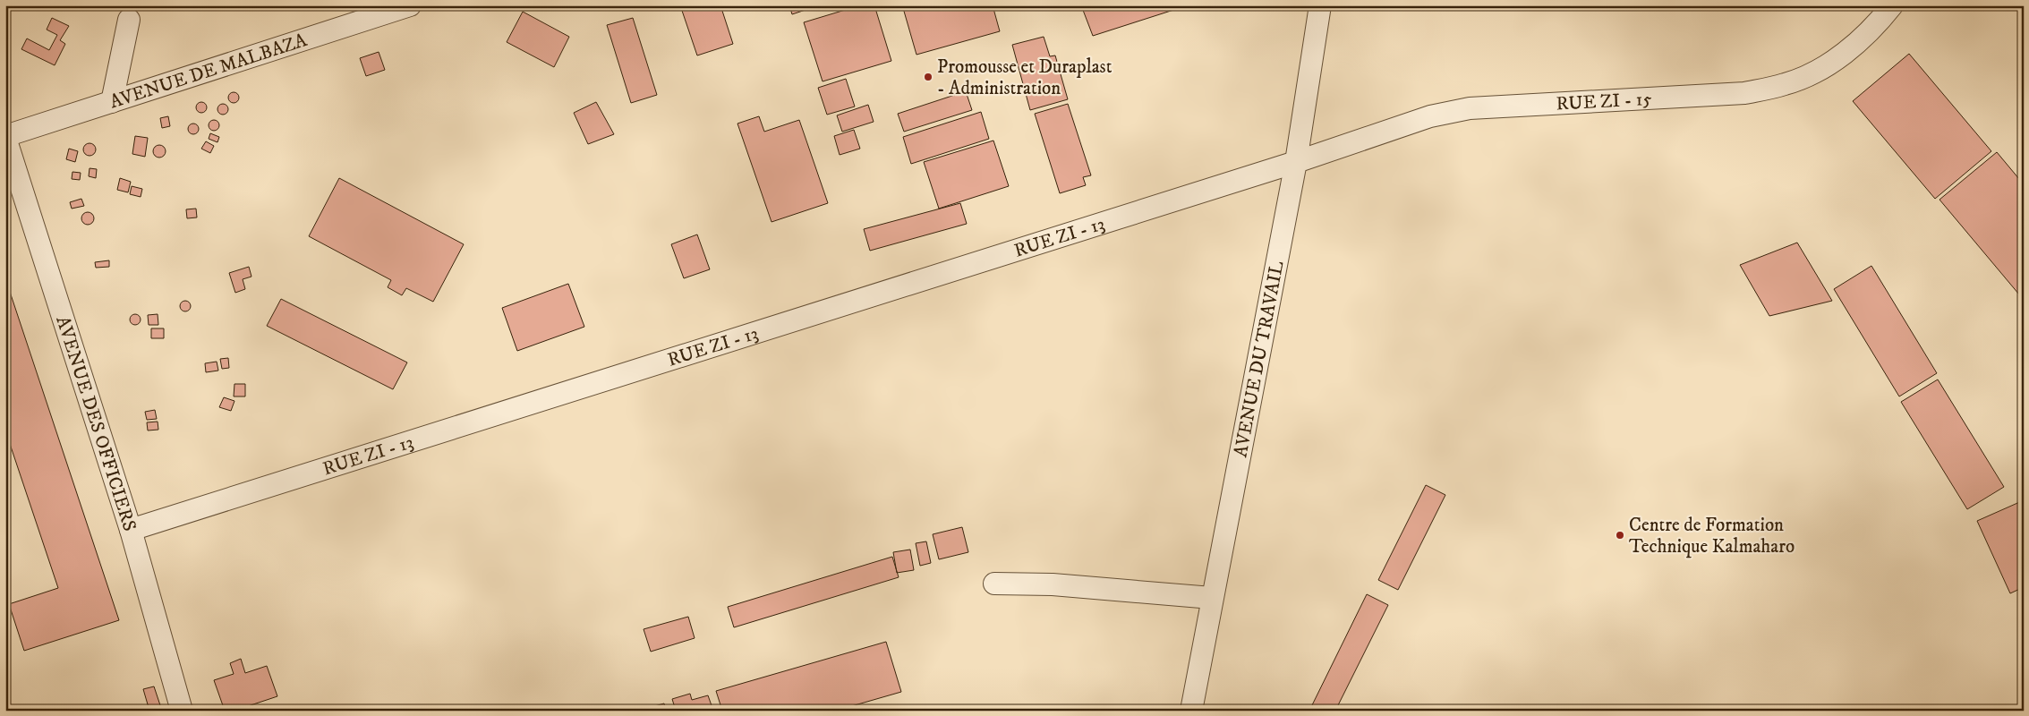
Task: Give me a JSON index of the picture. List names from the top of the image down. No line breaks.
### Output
{"streets":{"street":["AVENUE DE MALBAZA","RUE ZI - 15","RUE ZI - 13","AVENUE DU TRAVAIL","AVENUE DES OFFICIERS"]},"crossings":[["AVENUE DE MALBAZA","AVENUE DES OFFICIERS"],["RUE ZI - 15","RUE ZI - 13"],["RUE ZI - 15","AVENUE DU TRAVAIL"],["RUE ZI - 13","AVENUE DU TRAVAIL"],["RUE ZI - 13","AVENUE DES OFFICIERS"]],"places":["Promousse et Duraplast - Administration","Centre de Formation Technique Kalmaharo"]}
